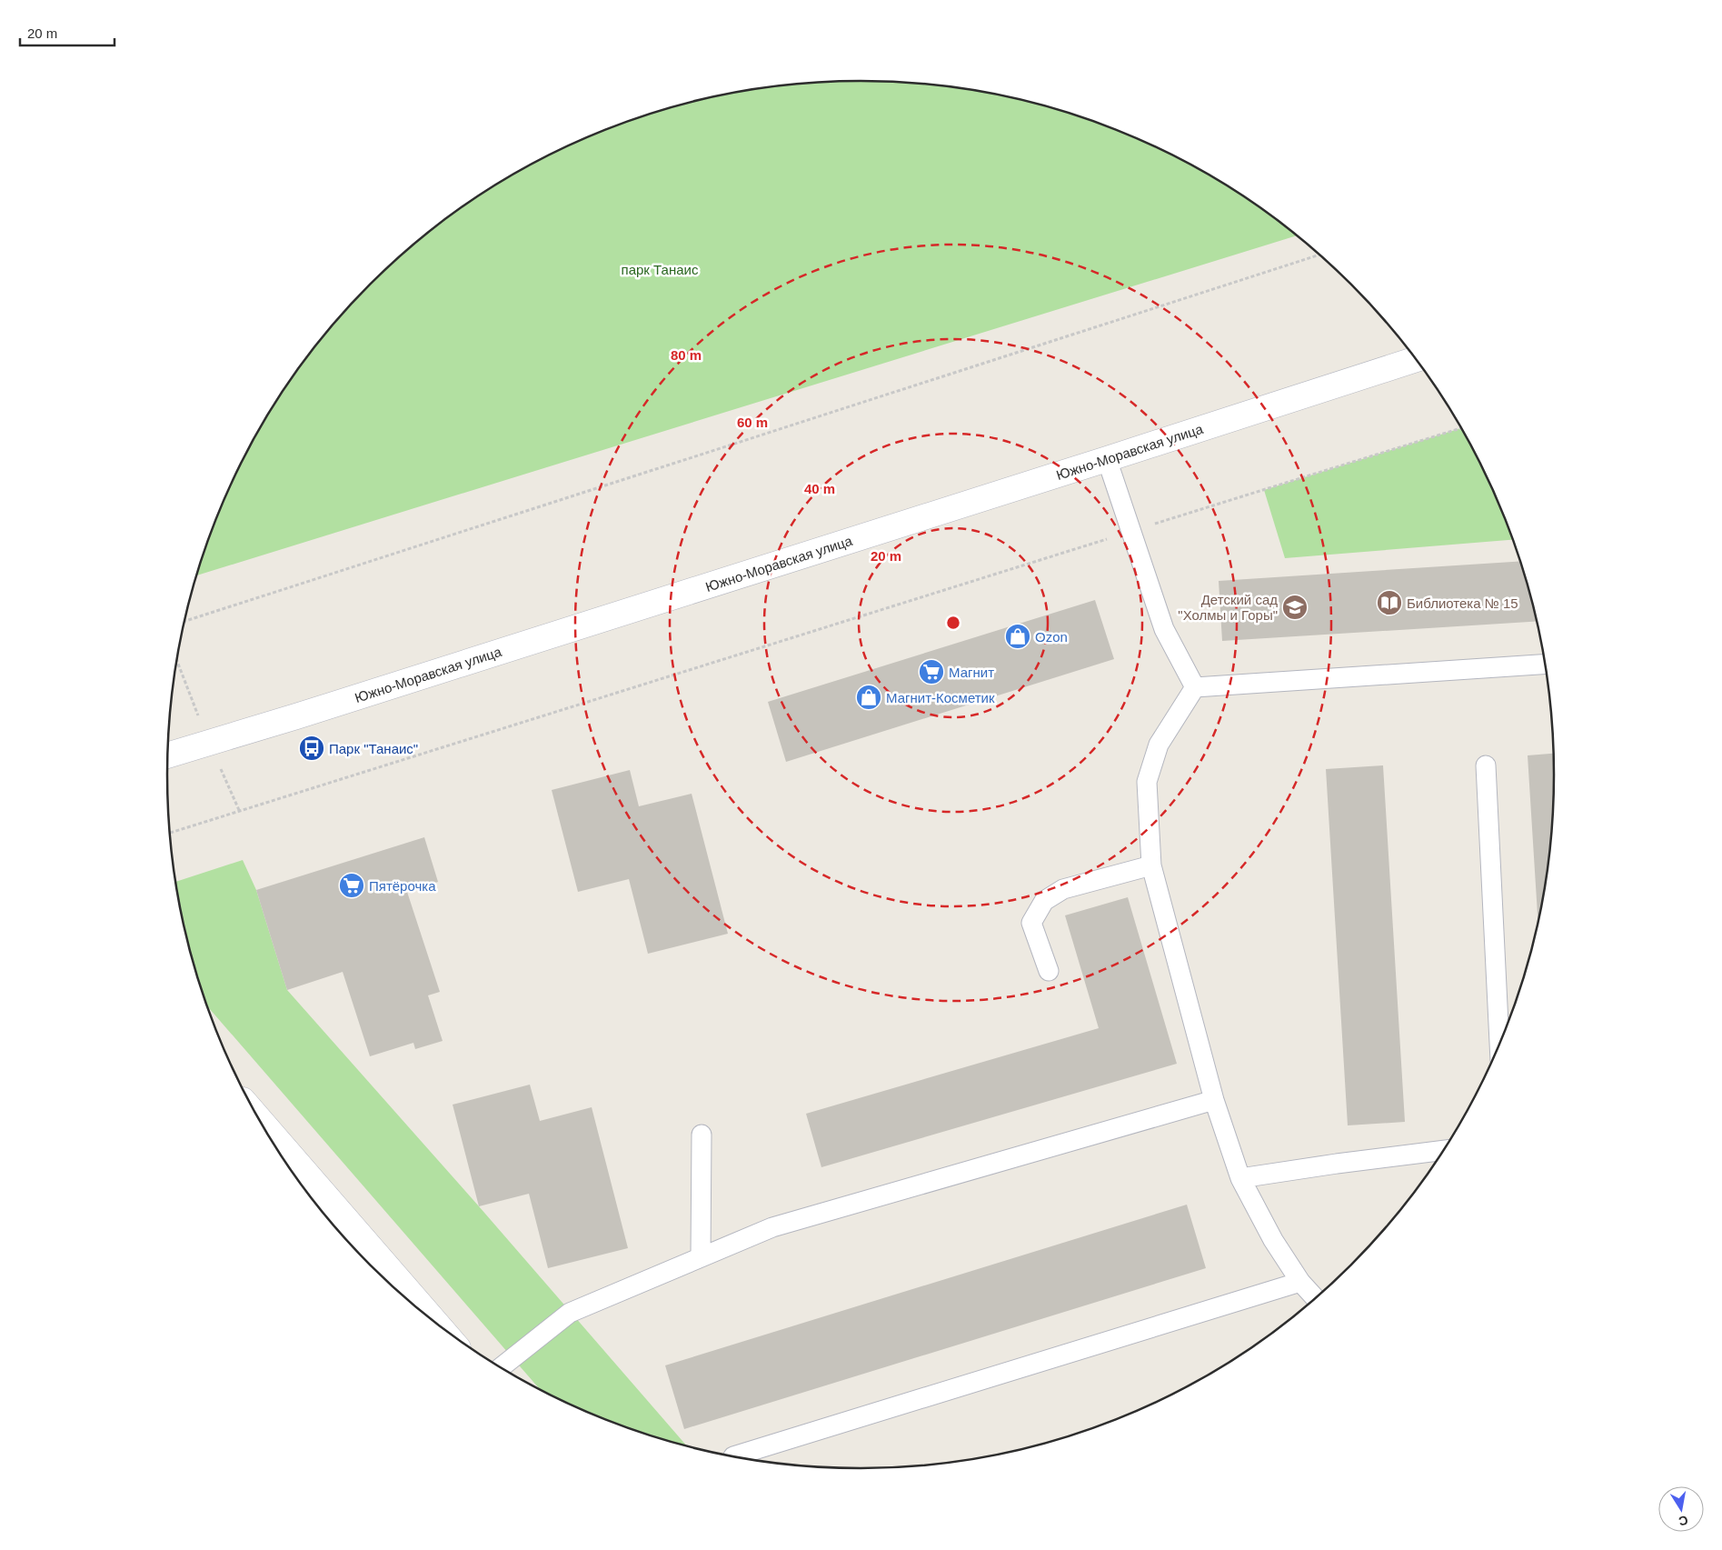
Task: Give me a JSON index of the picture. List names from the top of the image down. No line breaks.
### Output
{"streets":{"main road":["Южно-Моравская улица"]},"parks":["парк Танаис"],"places":{"library":["Библиотека № 15"],"school or university":["Детский сад \"Холмы и Горы\""],"shop":["Ozon","Магнит-Косметик"],"supermarket":["Магнит","Пятёрочка"],"bus stop":["Парк \"Танаис\""]},"scale_bar":"20 m","north":"bottom","rings":["80 m","60 m","40 m","20 m"]}
